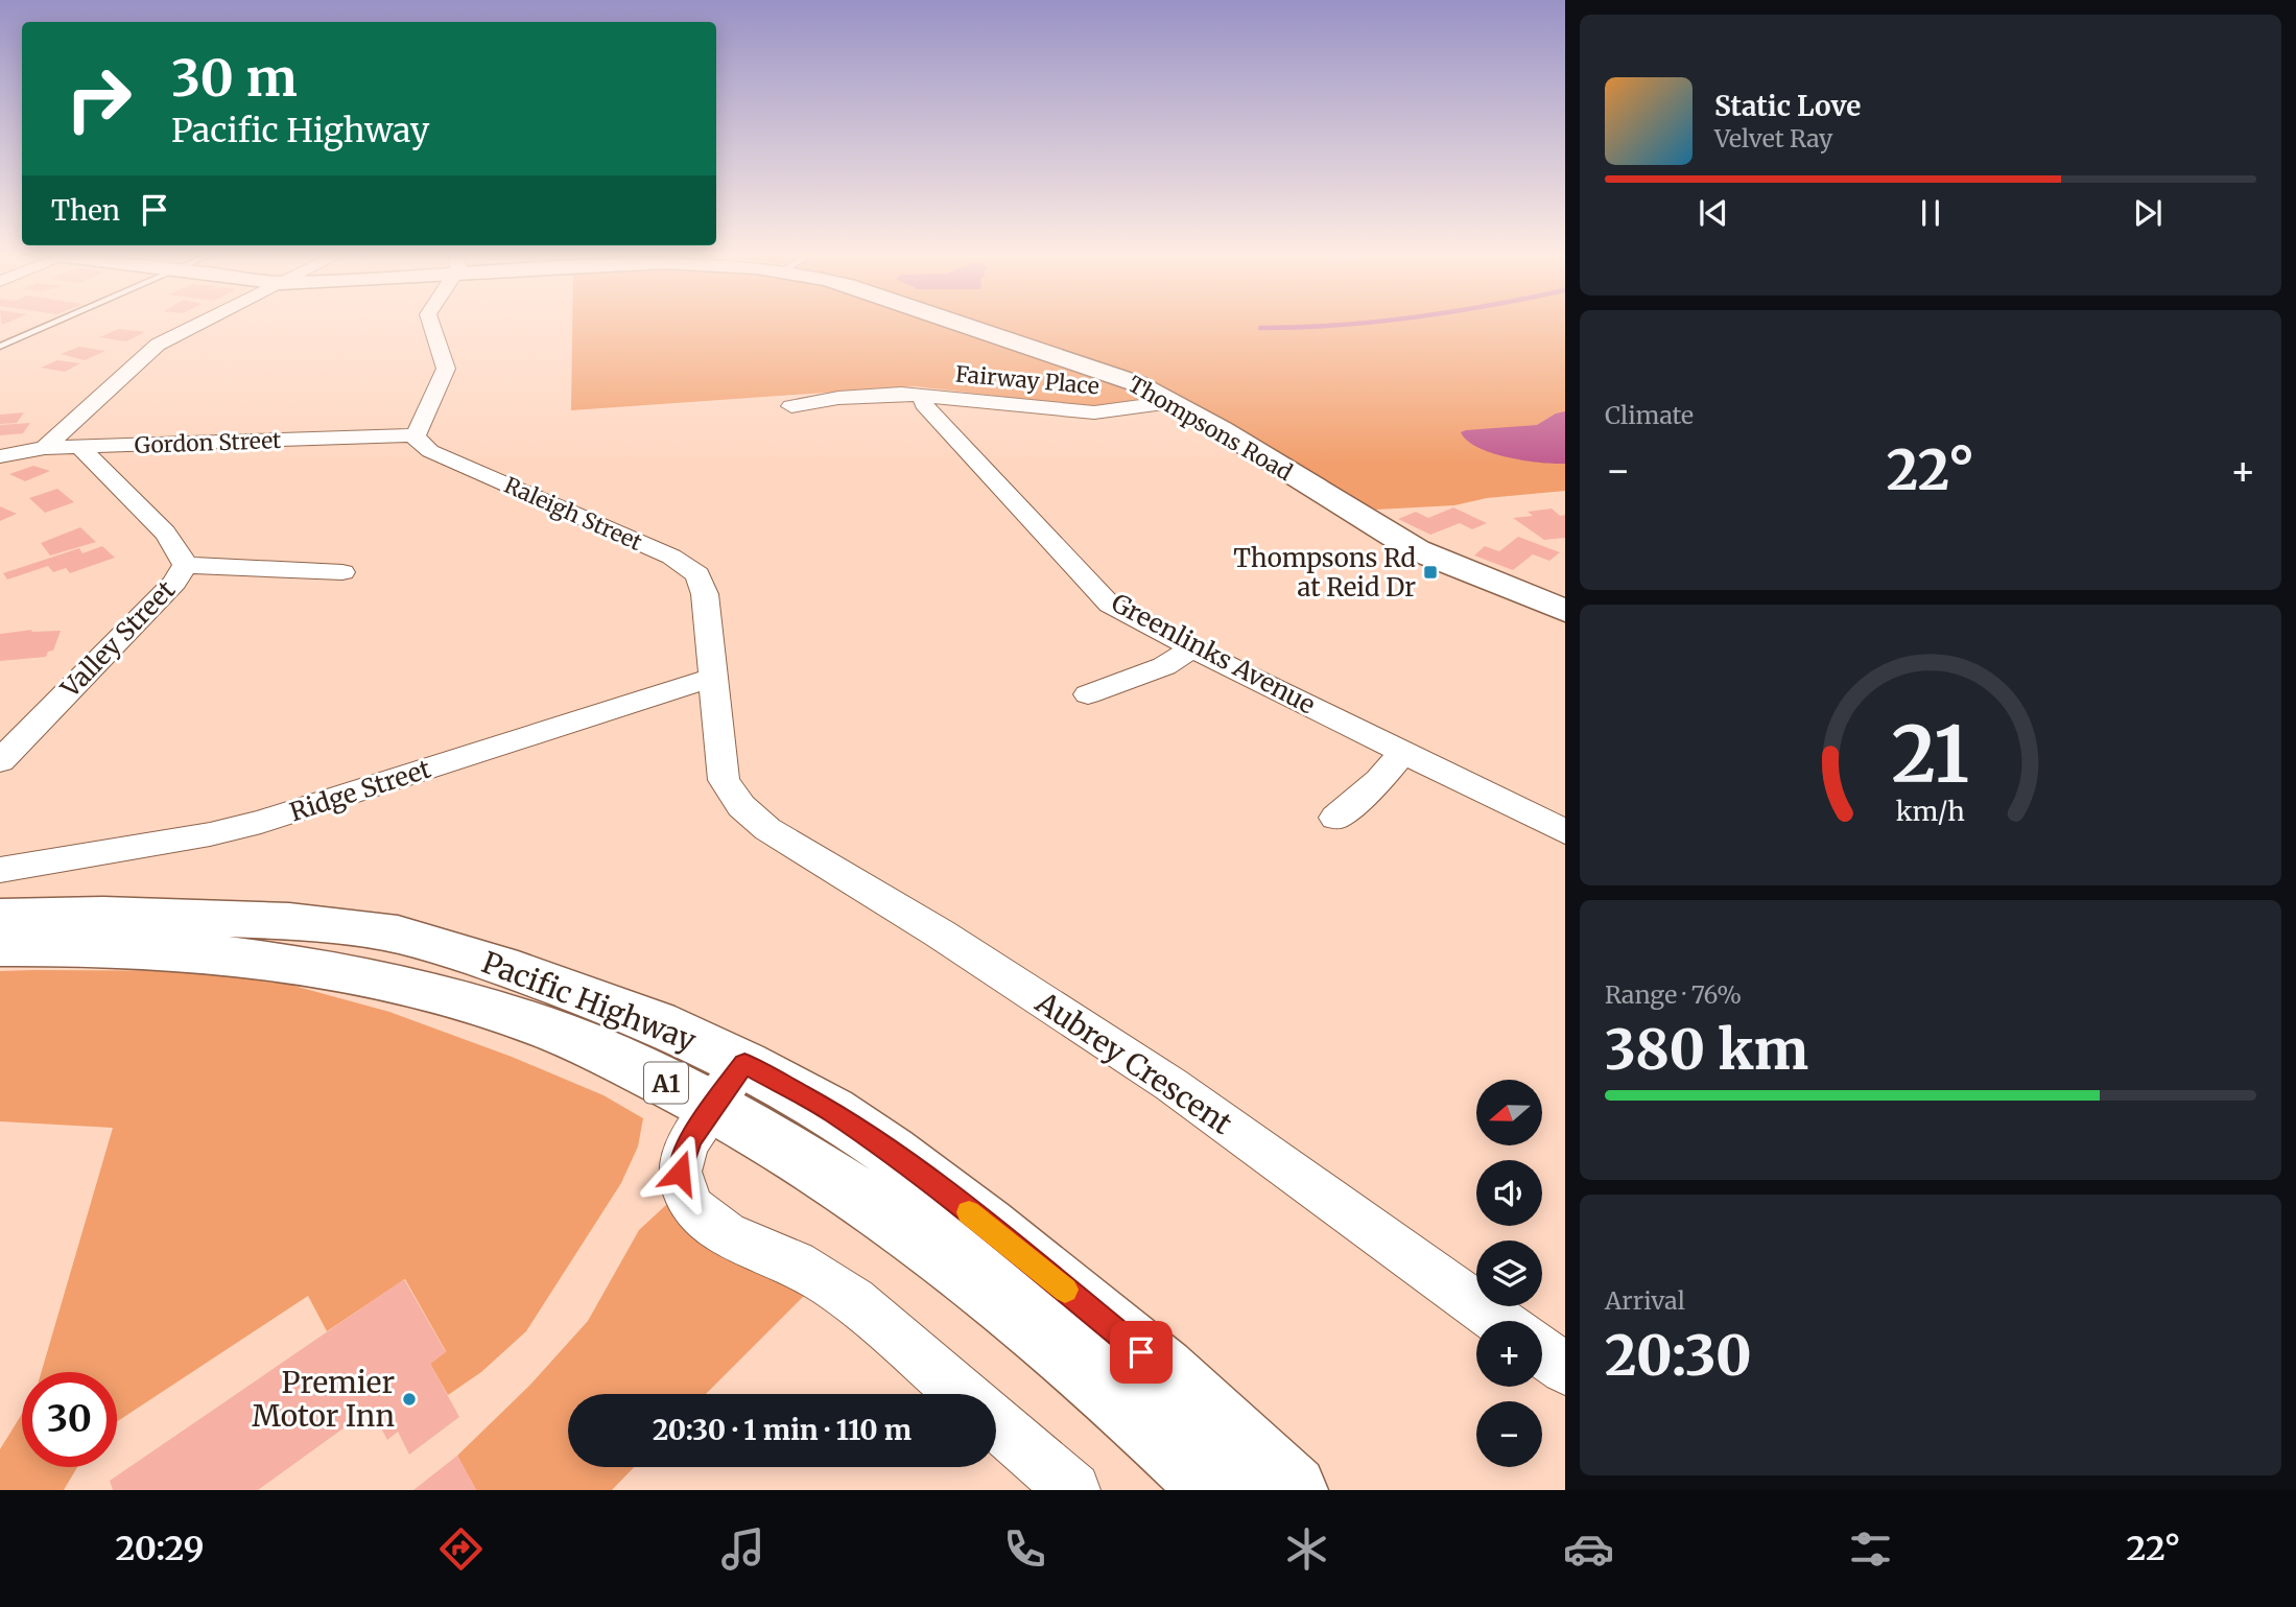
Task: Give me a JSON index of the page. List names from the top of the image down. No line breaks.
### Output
{"streets":{"main road":["Thompsons Road","Pacific Highway","A1"],"street":["Fairway Place","Gordon Street","Raleigh Street","Valley Street","Greenlinks Avenue","Ridge Street","Aubrey Crescent"]},"crossings":[["Fairway Place","Thompsons Road"],["Fairway Place","Greenlinks Avenue"],["Gordon Street","Raleigh Street"],["Gordon Street","Valley Street"],["Raleigh Street","Ridge Street"],["Raleigh Street","Aubrey Crescent"]],"places":{"transit":["Thompsons Rd at Reid Dr"],"other":["Premier Motor Inn"]},"north":"left","page":{"turn":["30 m","Pacific Highway"],"song":["Static Love","Velvet Ray"],"then":"Then","tile":["Climate",["Range · 76%","380 km"],["Arrival","20:30"]],"heat":["−","22°","+"],"map_buttons":["+","−"],"limit":"30","trip":"20:30 · 1 min · 110 m","tabs":["20:29","22°"],"gauge":["21","km/h"]}}
